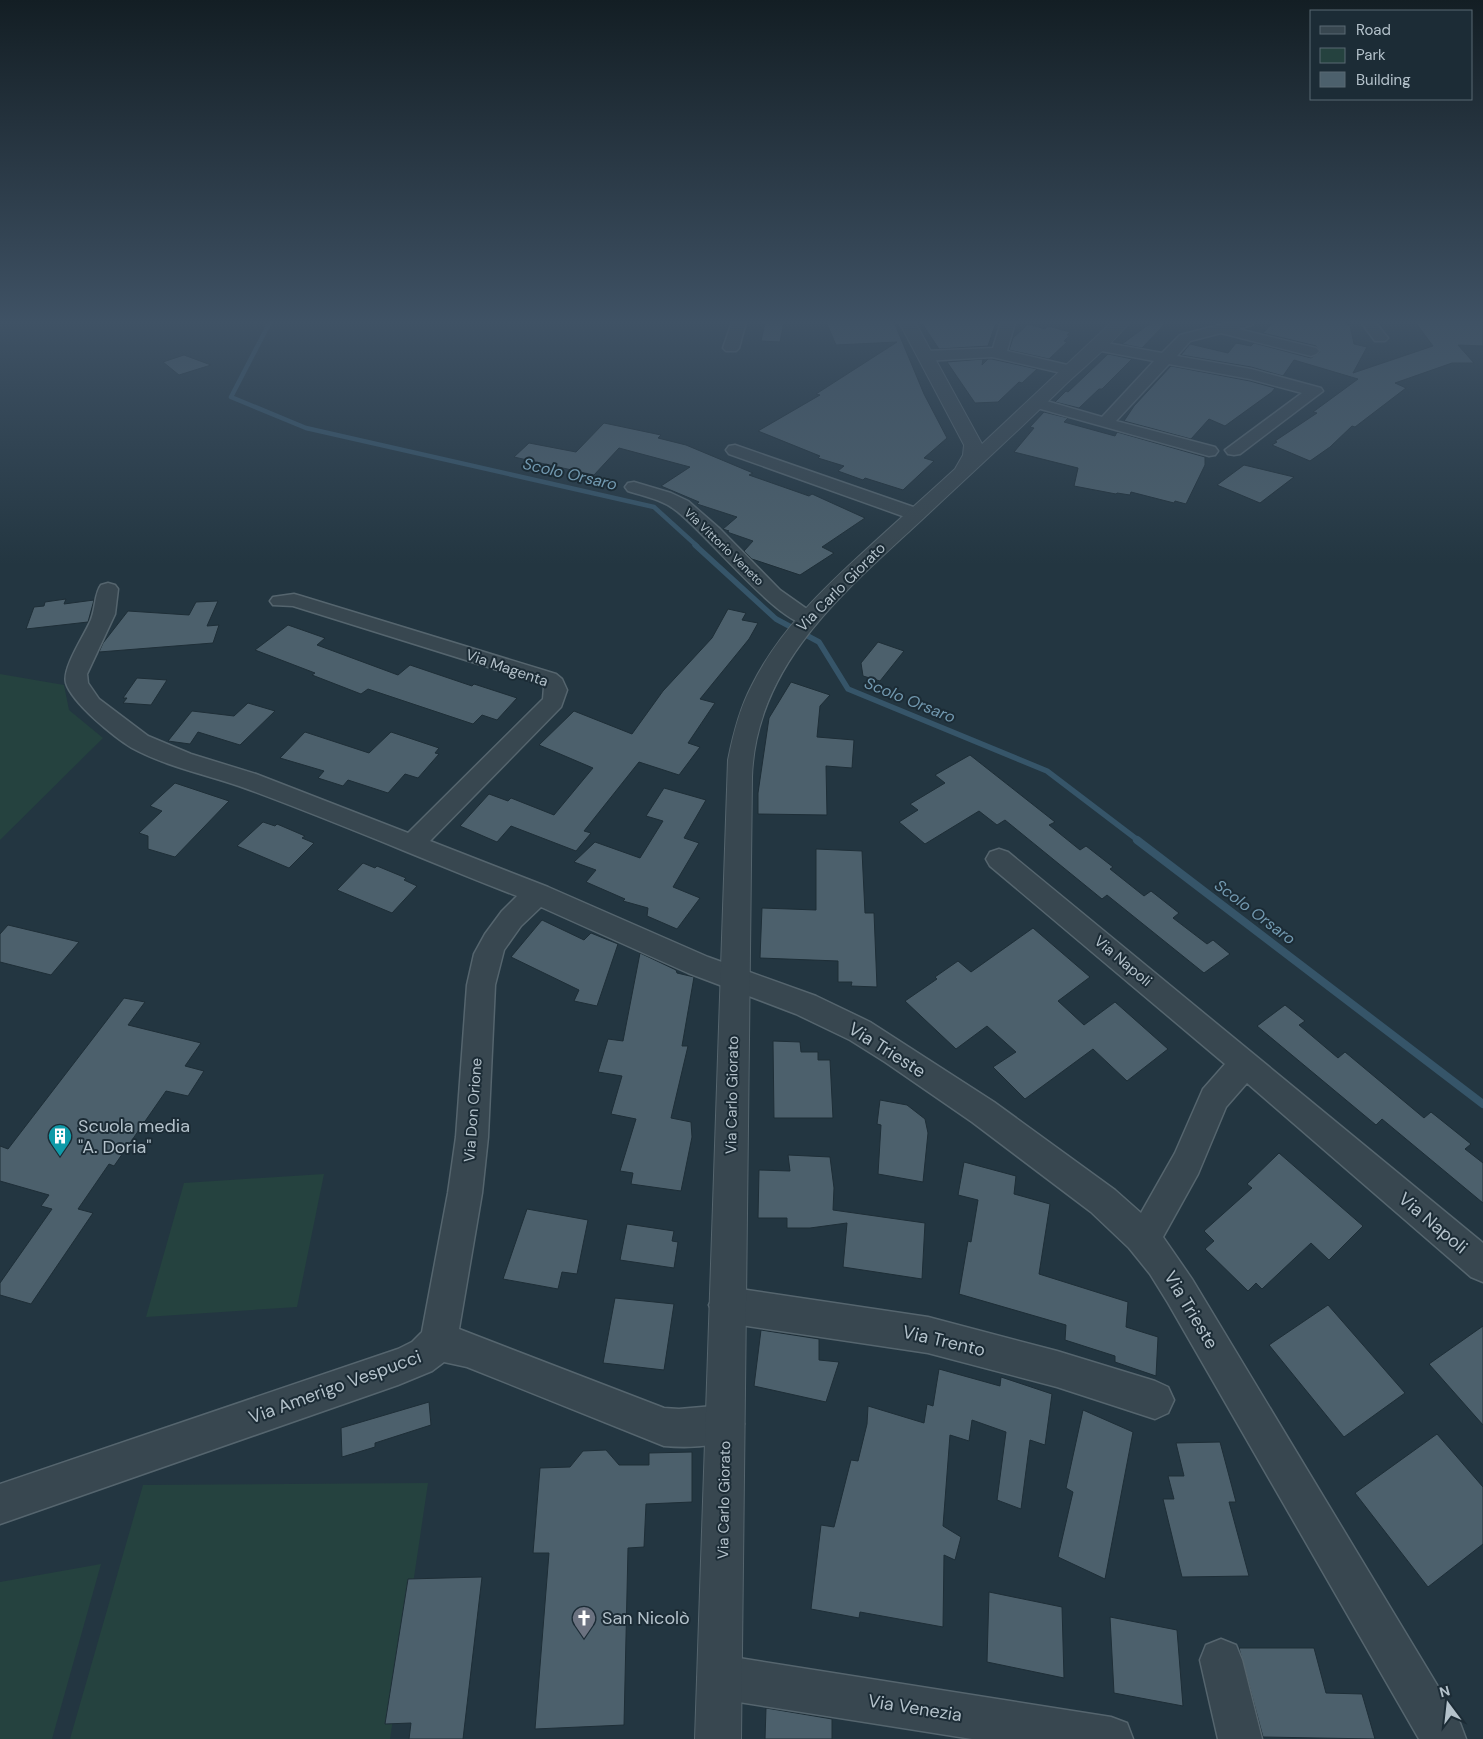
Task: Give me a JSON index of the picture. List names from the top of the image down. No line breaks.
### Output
{"streets":{"street":["Via Vittorio Veneto","Via Carlo Giorato","Via Magenta","Via Napoli","Via Trieste","Via Don Orione","Via Trento","Via Amerigo Vespucci","Via Venezia"]},"crossings":[["Via Vittorio Veneto","Via Carlo Giorato"],["Via Carlo Giorato","Via Trieste"],["Via Carlo Giorato","Via Trento"],["Via Carlo Giorato","Via Amerigo Vespucci"],["Via Carlo Giorato","Via Venezia"],["Via Don Orione","Via Amerigo Vespucci"]],"water":["Scolo Orsaro"],"places":{"building":["Scuola media \"A. Doria\""],"church":["San Nicolò"]},"legend":["Road","Park","Building"],"north":"top"}
